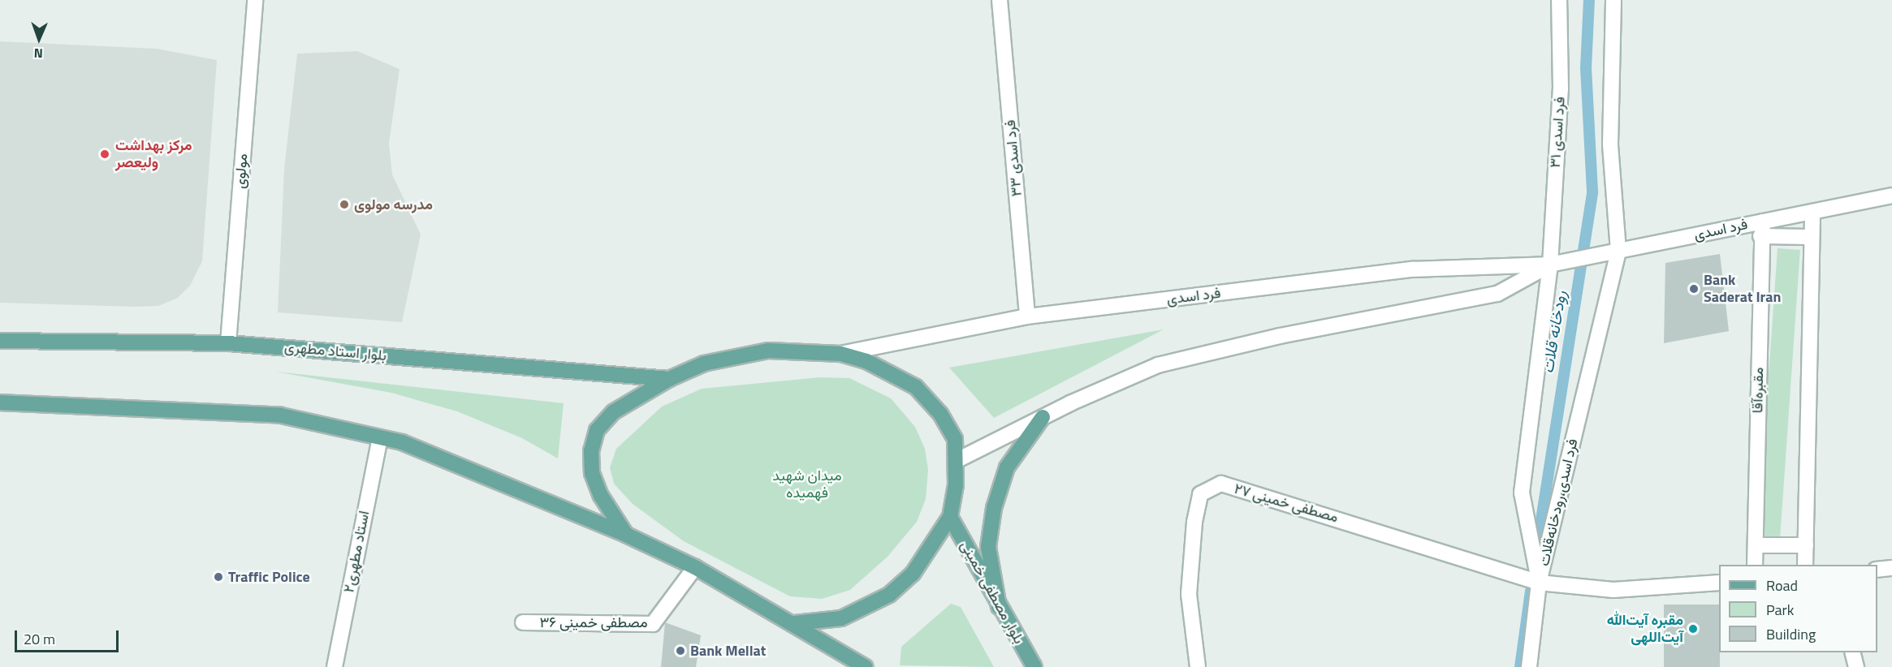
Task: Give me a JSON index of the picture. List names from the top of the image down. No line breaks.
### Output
{"streets":{"main road":["بلوار استاد مطهری","بلوار مصطفی خمینی"],"street":["فرد اسدی ۳۱","فرد اسدی ۳۳","مولوی","فرد اسدی","مقبره‌آقا","فرد اسدی،رودخانه‌قلات","مصطفی خمینی ۲۷","استاد مطهری۲","مصطفی خمینی ۳۶"]},"crossings":[["فرد اسدی ۳۱","فرد اسدی"],["فرد اسدی ۳۱","فرد اسدی،رودخانه‌قلات"],["فرد اسدی ۳۳","فرد اسدی"],["مولوی","بلوار استاد مطهری"],["فرد اسدی","مقبره‌آقا"],["فرد اسدی","فرد اسدی،رودخانه‌قلات"],["فرد اسدی،رودخانه‌قلات","مصطفی خمینی ۲۷"]],"water":["رودخانه قلات"],"parks":["میدان شهید فهمیده"],"places":["مرکز بهداشت ولیعصر","مدرسه مولوی","Bank Saderat Iran","Traffic Police","مقبره آیت‌الله آیت‌اللهی","Bank Mellat"],"legend":["Road","Park","Building"],"scale_bar":"20 m","north":"bottom"}
